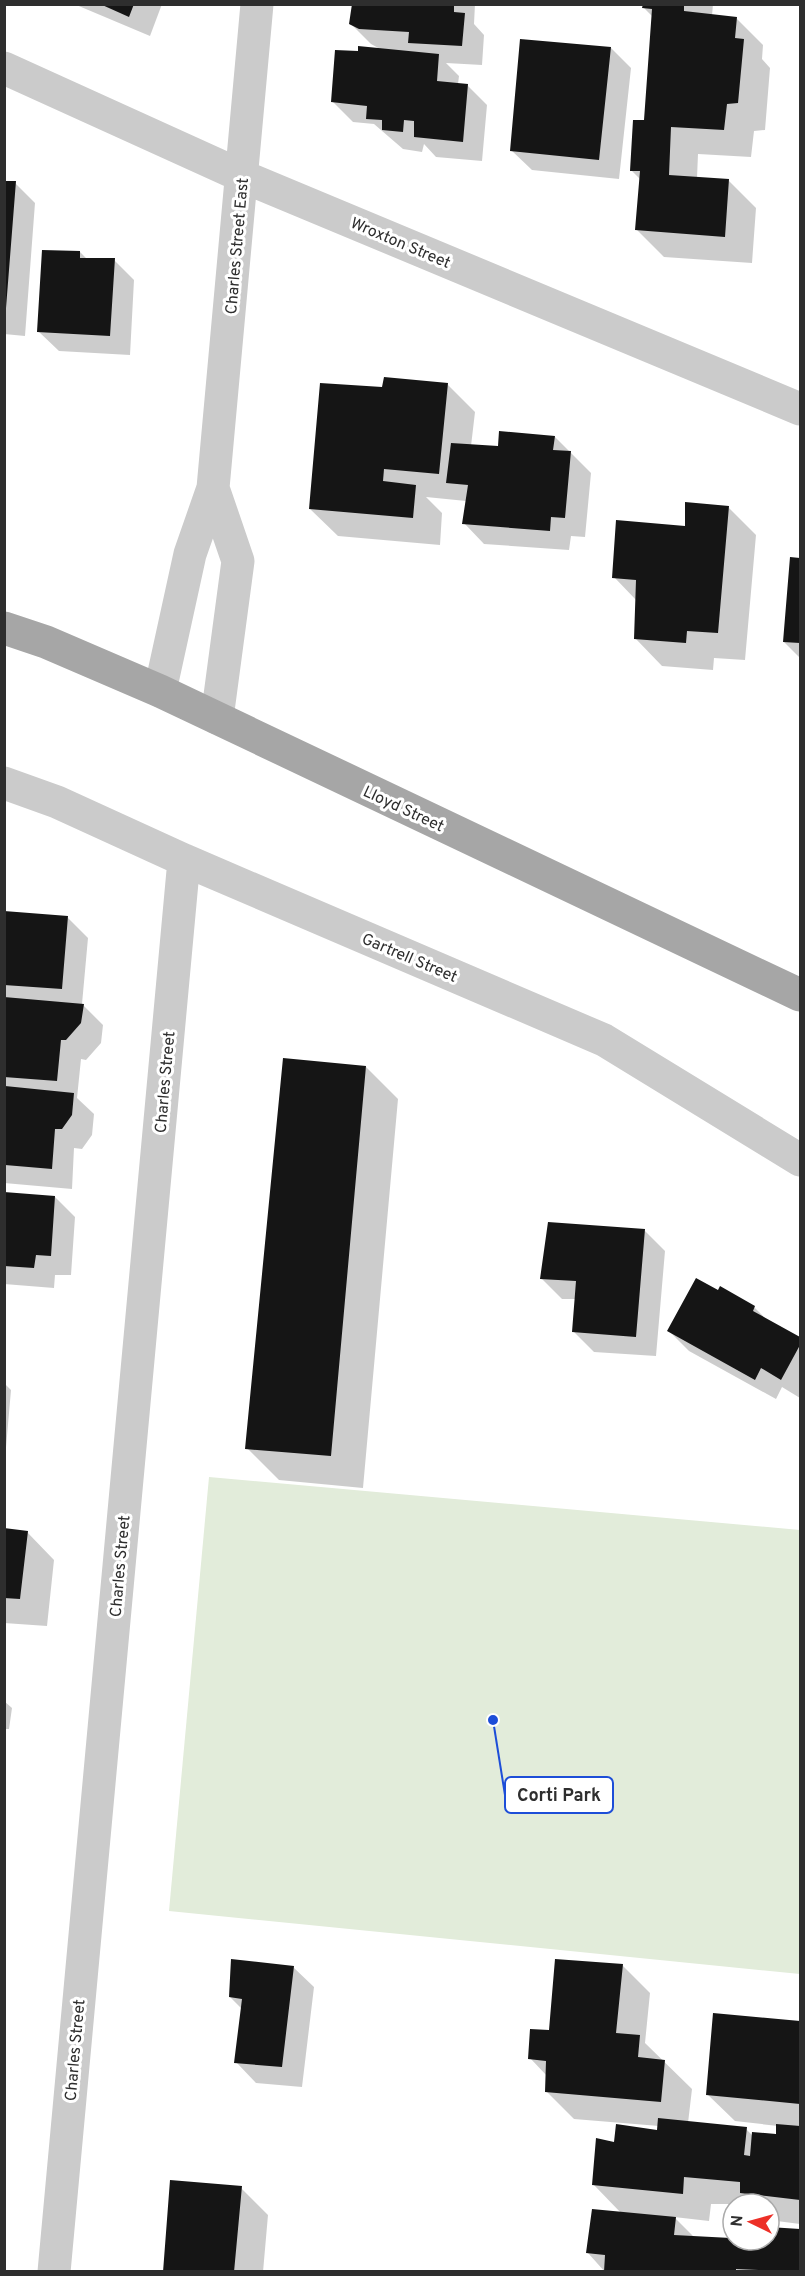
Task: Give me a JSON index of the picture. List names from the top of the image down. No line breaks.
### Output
{"streets":{"main road":["Lloyd Street"],"street":["Wroxton Street","Charles Street East","Gartrell Street","Charles Street"]},"crossings":[["Wroxton Street","Charles Street East"],["Charles Street East","Lloyd Street"],["Gartrell Street","Charles Street"]],"places":["Corti Park"],"north":"left"}
